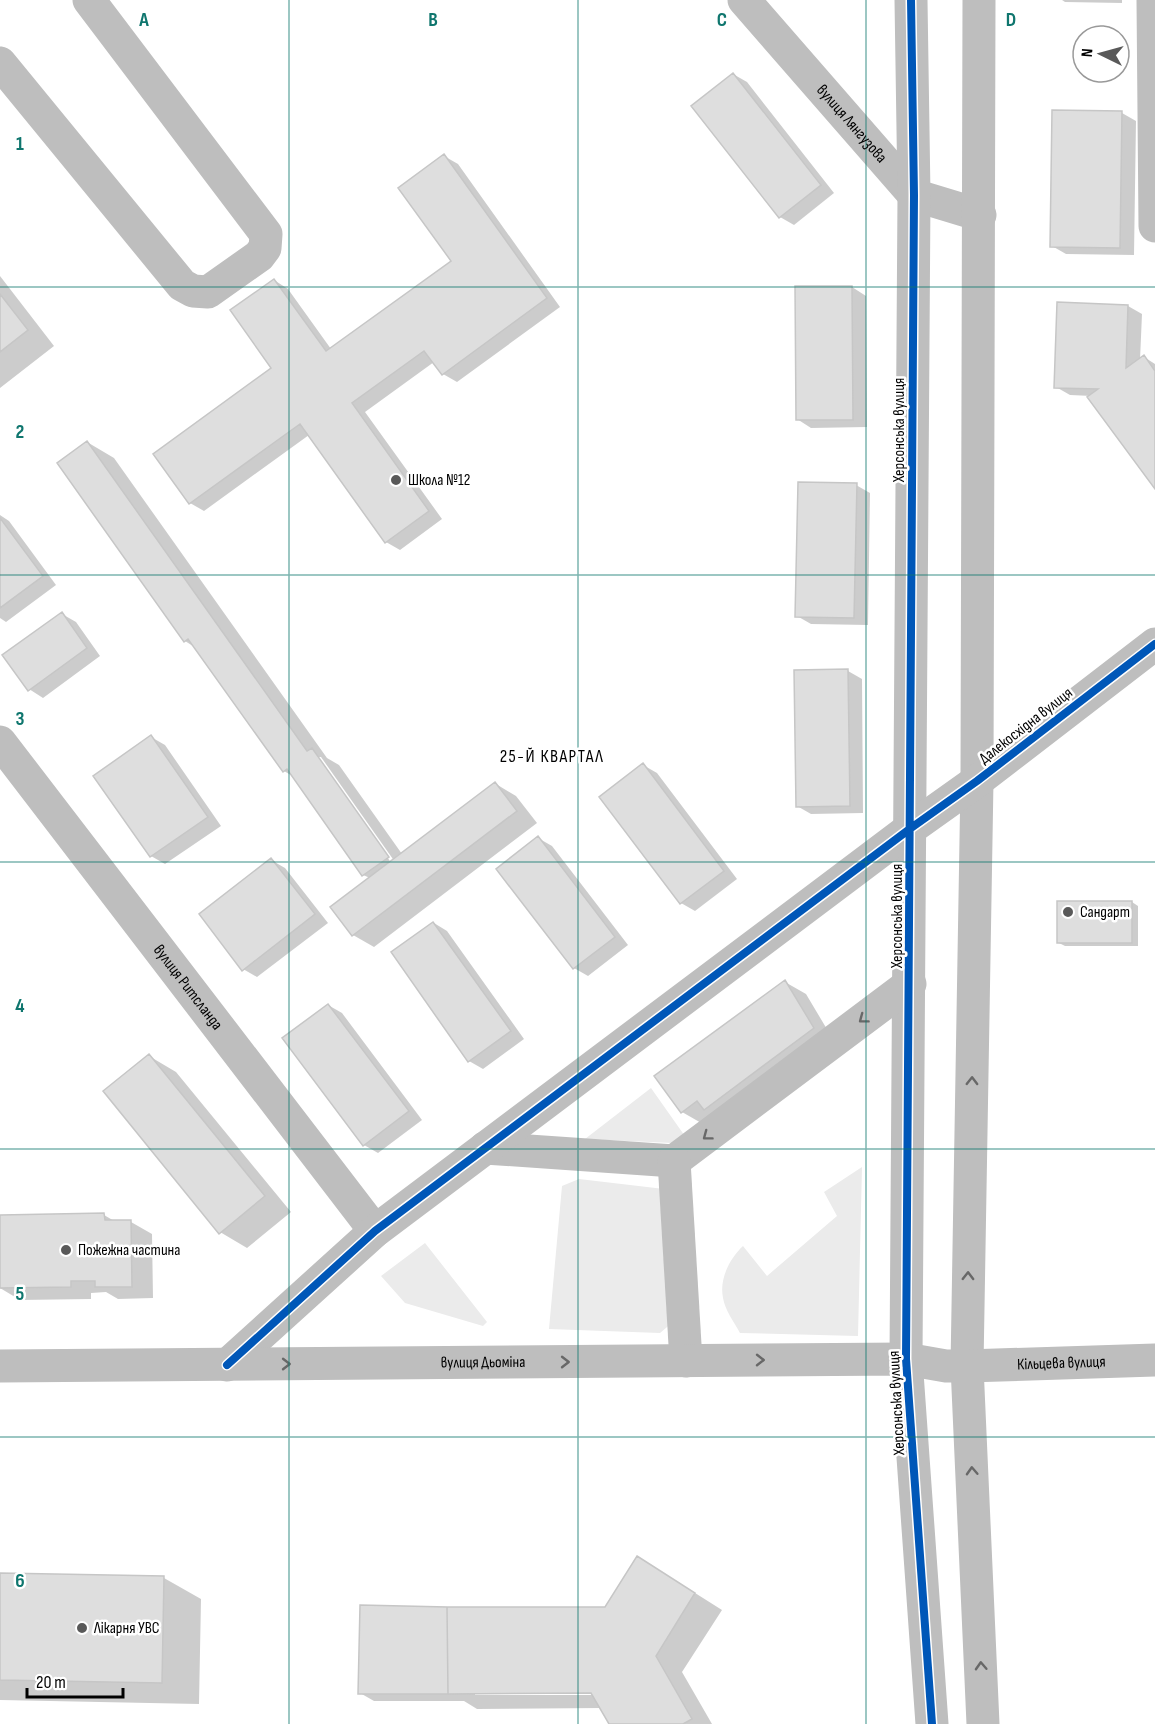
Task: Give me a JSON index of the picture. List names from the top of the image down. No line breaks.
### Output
{"streets":{"street":["вулиця Лянгузова","Херсонська вулиця","Далекосхідна вулиця","вулиця Ритсланда","вулиця Дьоміна","Кільцева вулиця"]},"crossings":[["вулиця Лянгузова","Херсонська вулиця"],["Херсонська вулиця","Далекосхідна вулиця"],["Херсонська вулиця","вулиця Дьоміна"],["Далекосхідна вулиця","вулиця Ритсланда"],["Далекосхідна вулиця","вулиця Дьоміна"],["вулиця Дьоміна","Кільцева вулиця"]],"one_way":["вулиця Дьоміна"],"districts":["25-Й КВАРТАЛ"],"places":["Школа №12","Сандарт","Пожежна частина","Лікарня УВС"],"scale_bar":"20 m","north":"left","grid":{"columns":["A","B","C","D"],"rows":["1","2","3","4","5","6"]}}
